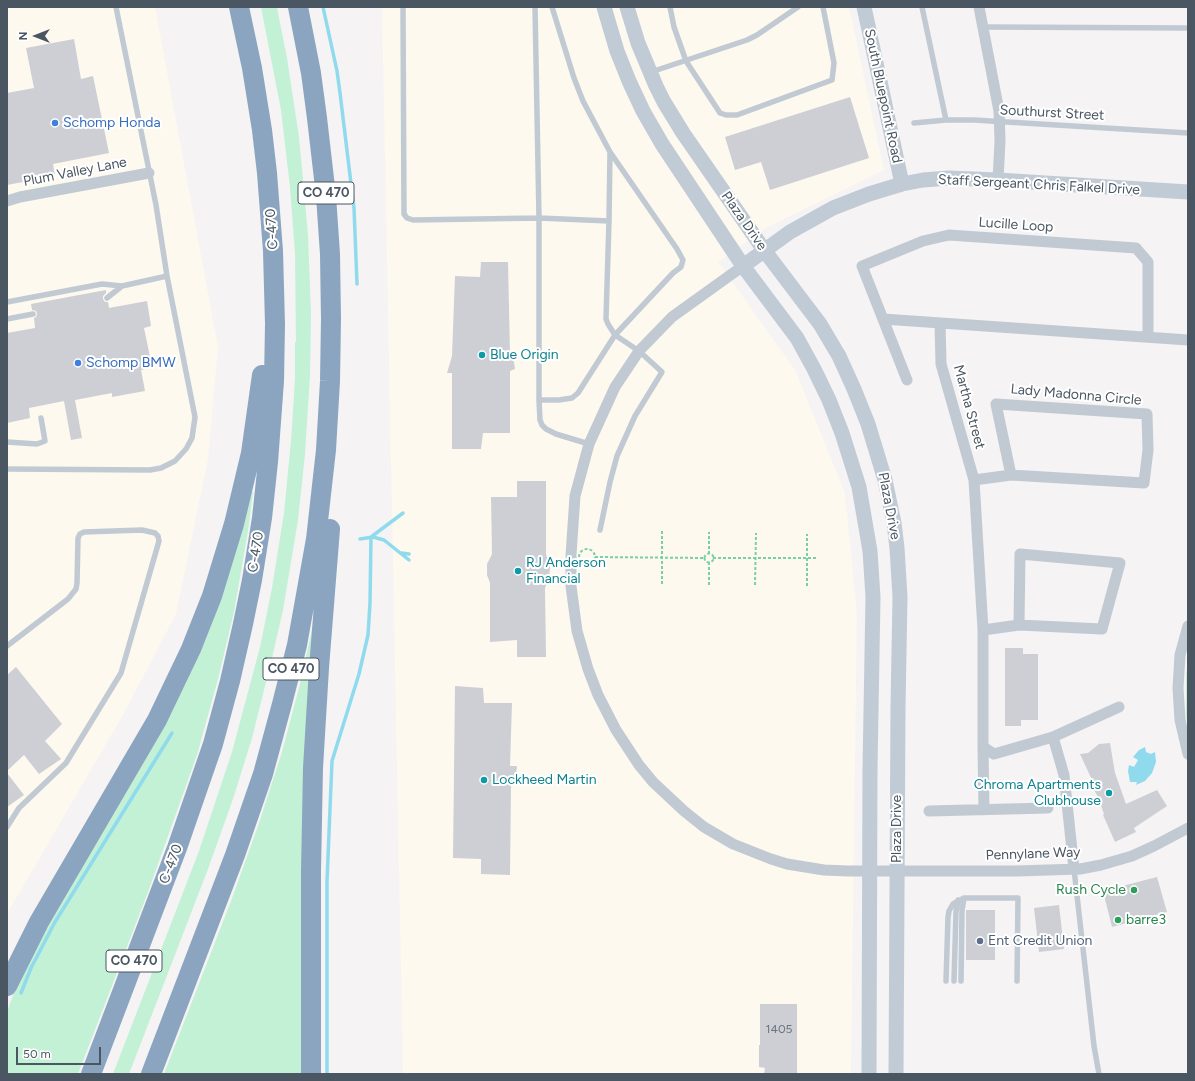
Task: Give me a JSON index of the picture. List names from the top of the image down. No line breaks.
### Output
{"streets":{"highway":["CO 470","C-470"],"street":["South Bluepoint Road","Plum Valley Lane","Staff Sergeant Chris Falkel Drive","Plaza Drive","Lucille Loop","Lady Madonna Circle","Martha Street","Pennylane Way"],"lane":["Southurst Street"]},"crossings":[["South Bluepoint Road","Staff Sergeant Chris Falkel Drive"],["Staff Sergeant Chris Falkel Drive","Plaza Drive"],["Staff Sergeant Chris Falkel Drive","Pennylane Way"],["Plaza Drive","Pennylane Way"],["Lady Madonna Circle","Martha Street"]],"places":["Schomp Honda","Blue Origin","Schomp BMW","RJ Anderson Financial","Lockheed Martin","Chroma Apartments Clubhouse","Rush Cycle","barre3","Ent Credit Union"],"house_numbers":["1405"],"scale_bar":"50 m","north":"left"}
